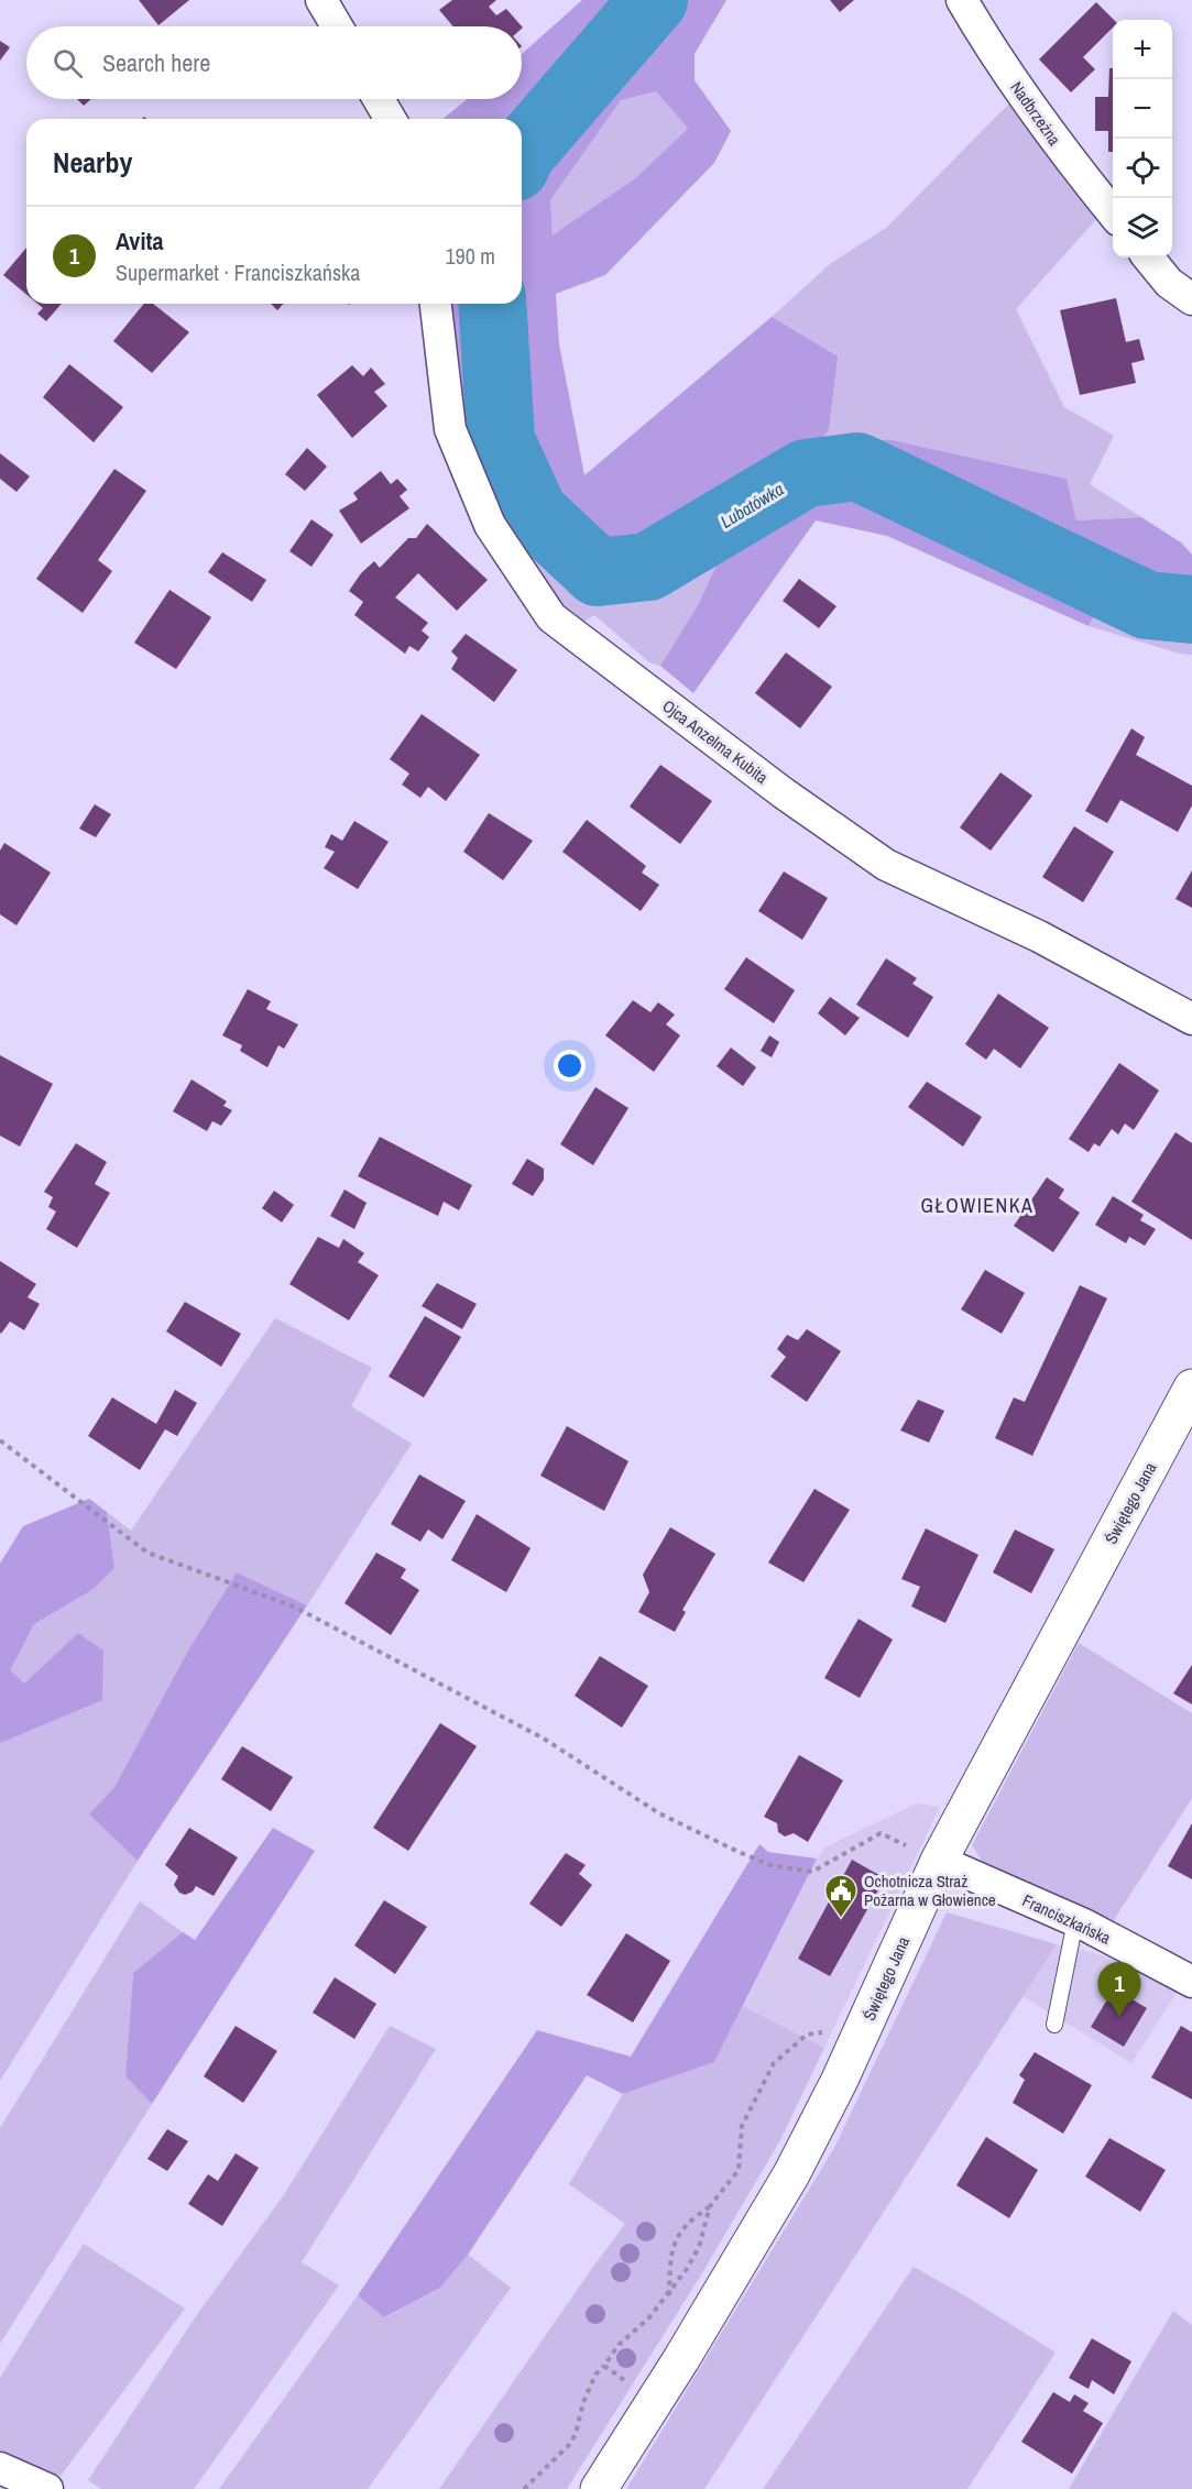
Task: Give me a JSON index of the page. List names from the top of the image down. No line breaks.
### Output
{"streets":{"street":["Nadbrzeżna","Ojca Anzelma Kubita","Świętego Jana","Franciszkańska"]},"crossings":[["Świętego Jana","Franciszkańska"]],"districts":["GŁOWIENKA"],"water":["Lubatówka"],"places":{"public building":["Ochotnicza Straż Pożarna w Głowience"]},"page":{"map_buttons":["+","−"],"search":"Search here","heading":"Nearby","list":[{"mark":"1","name":"Avita","note":"Supermarket · Franciszkańska","value":"190 m"}],"pins":"1"}}
